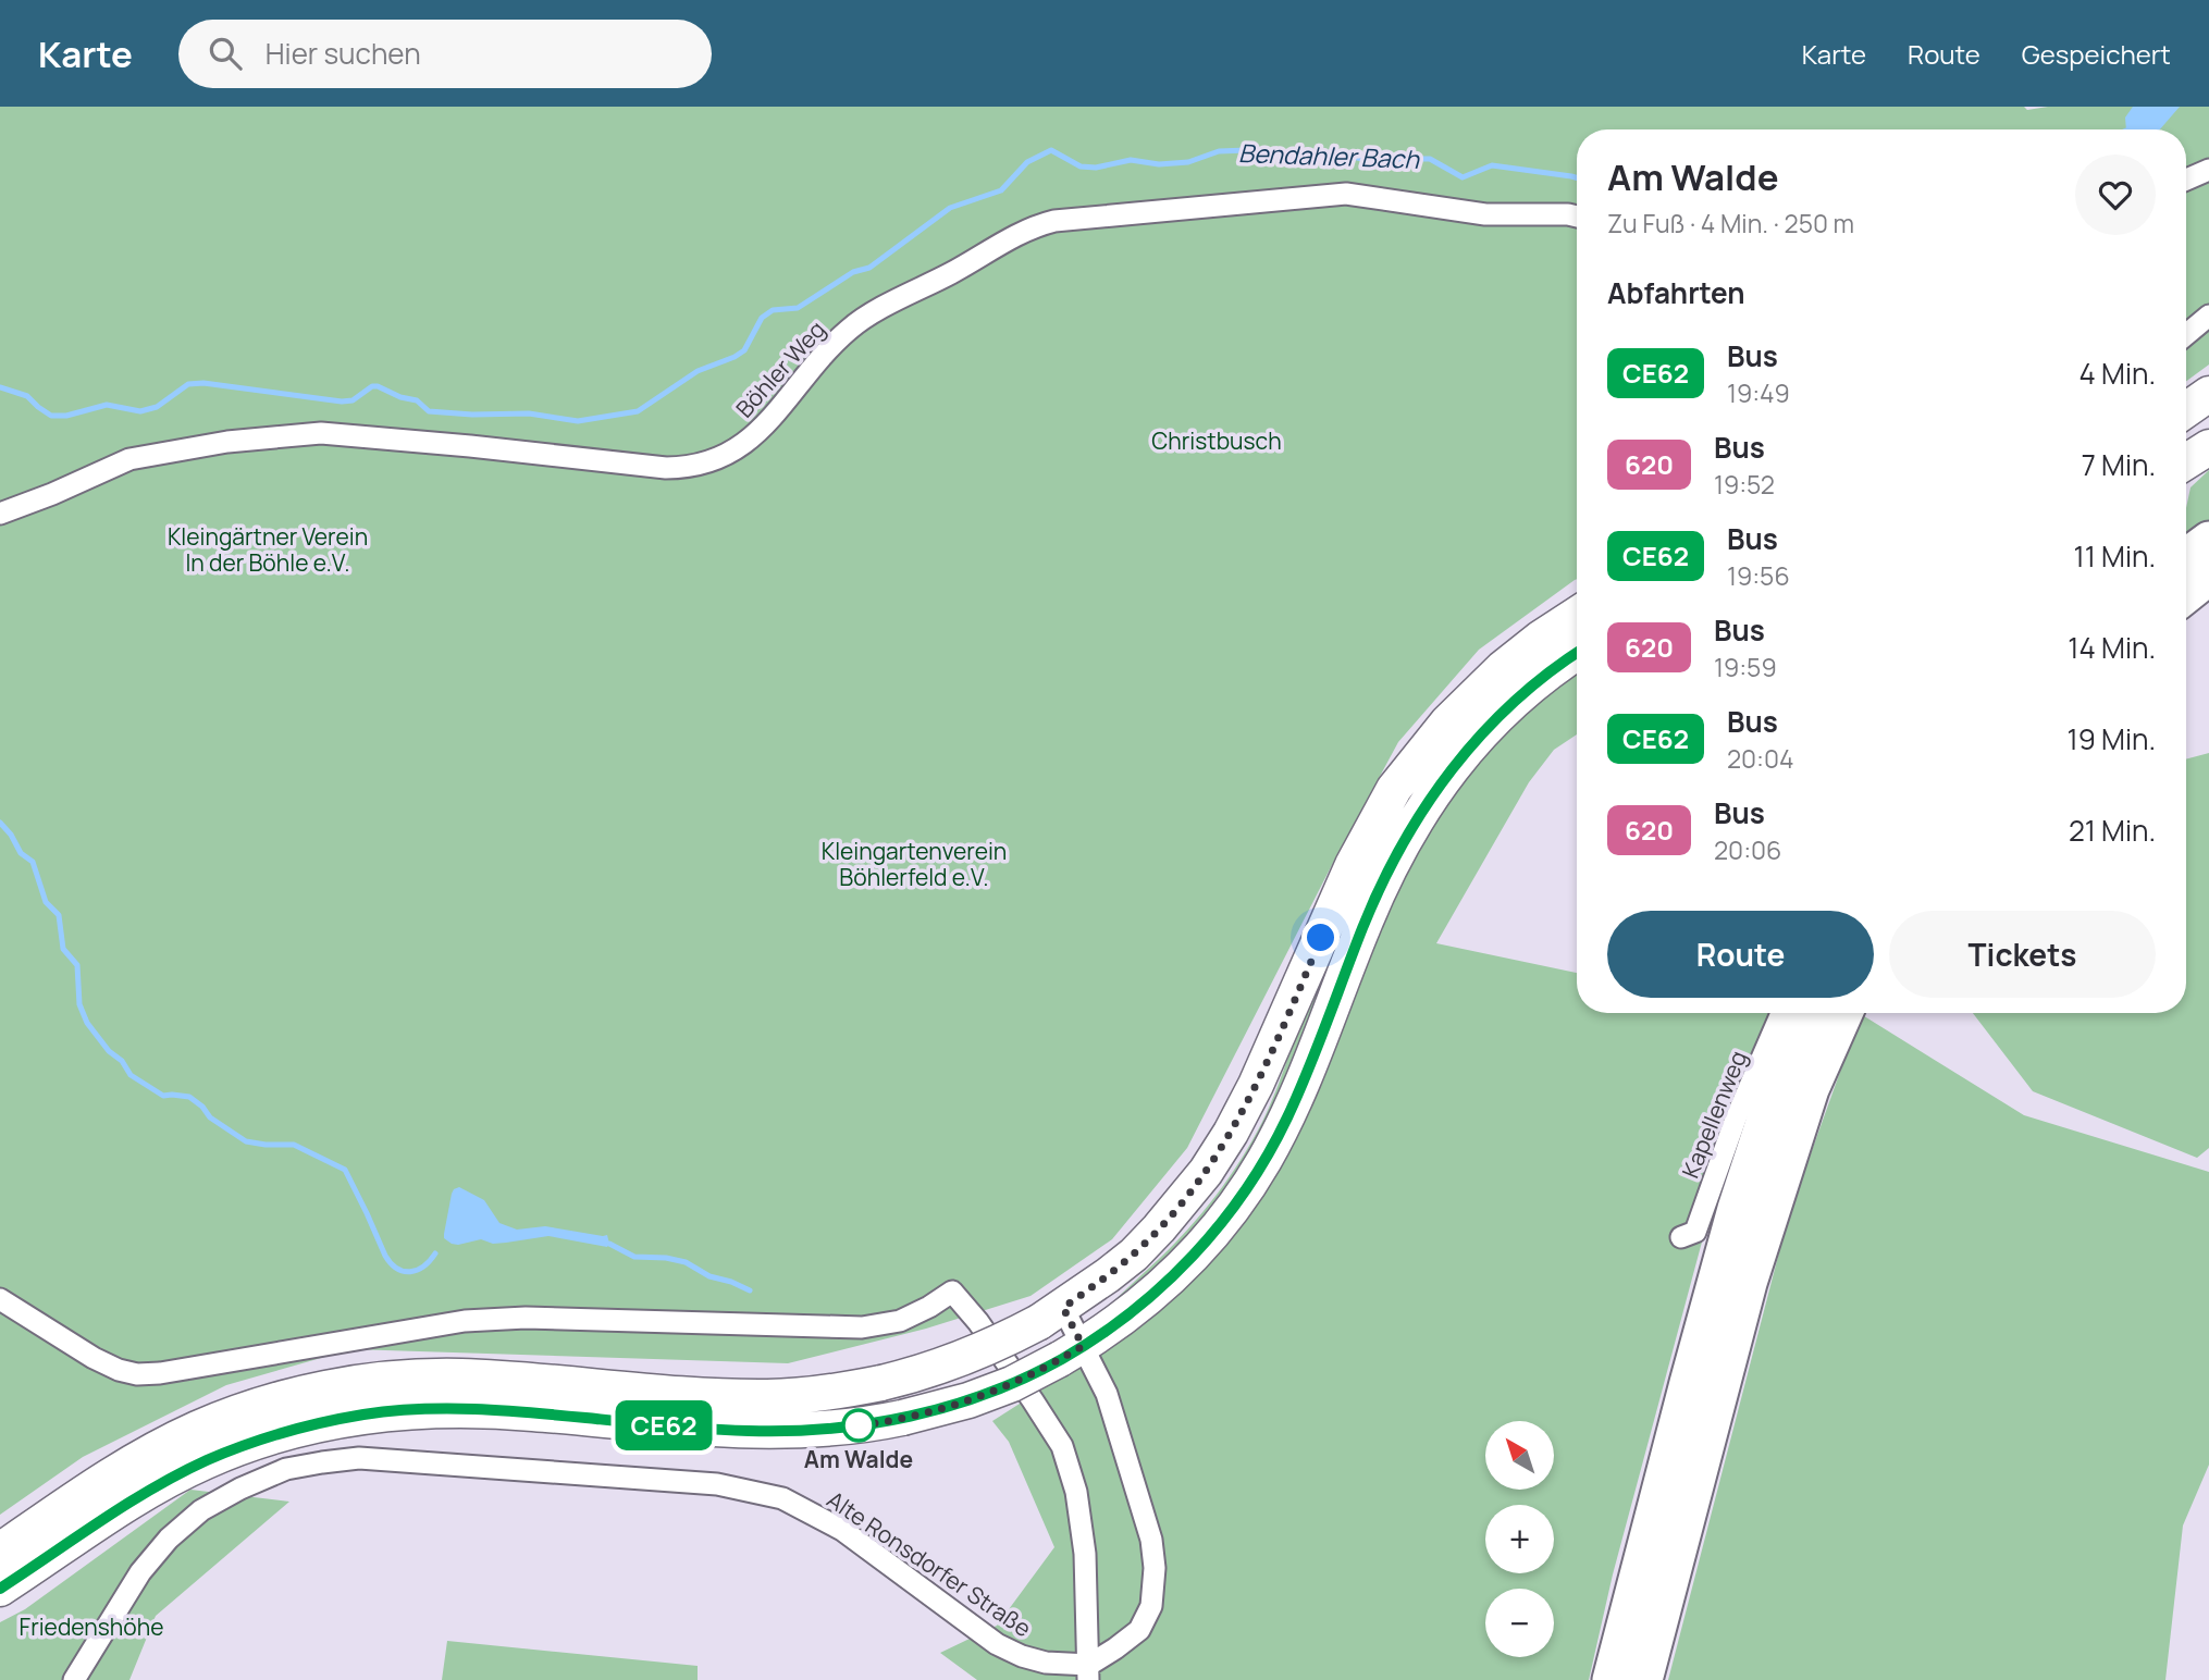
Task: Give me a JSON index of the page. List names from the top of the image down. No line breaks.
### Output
{"streets":{"street":["Böhler Weg","Kapellenweg","Alte Ronsdorfer Straße"]},"water":["Bendahler Bach"],"parks":["Christbusch","Kleingärtner Verein In der Böhle e.V.","Kleingartenverein Böhlerfeld e.V.","Friedenshöhe"],"places":["Am Walde"],"lines":["bus line CE62"],"north":"top left","page":{"header":"Karte","search":"Hier suchen","nav":["Karte","Route","Gespeichert"],"on_map":"CE62","heading":[["Am Walde","Zu Fuß · 4 Min. · 250 m"],"Abfahrten"],"list":[{"mark":"CE62","name":"Bus","note":"19:49","value":"4 Min."},{"mark":"620","name":"Bus","note":"19:52","value":"7 Min."},{"mark":"CE62","name":"Bus","note":"19:56","value":"11 Min."},{"mark":"620","name":"Bus","note":"19:59","value":"14 Min."},{"mark":"CE62","name":"Bus","note":"20:04","value":"19 Min."},{"mark":"620","name":"Bus","note":"20:06","value":"21 Min."}],"buttons":["Route","Tickets"],"map_buttons":["+","−"]}}
